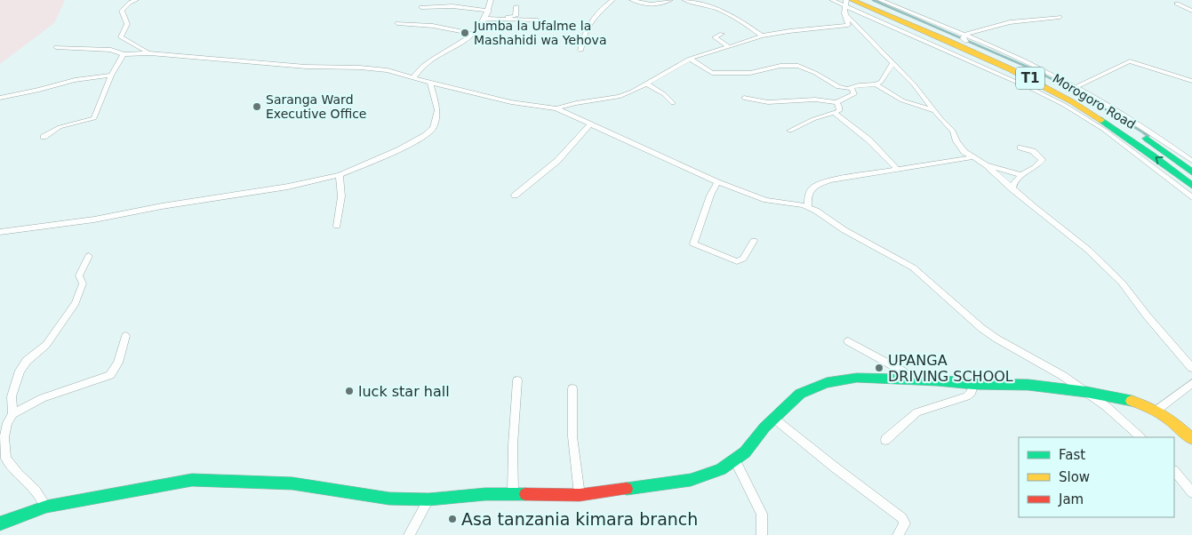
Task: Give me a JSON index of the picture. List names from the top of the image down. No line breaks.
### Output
{"streets":{"main road":["T1","Morogoro Road"]},"places":["Jumba la Ufalme la Mashahidi wa Yehova","Saranga Ward Executive Office","UPANGA DRIVING SCHOOL","luck star hall","Asa tanzania kimara branch"],"legend":["Fast","Slow","Jam"]}
